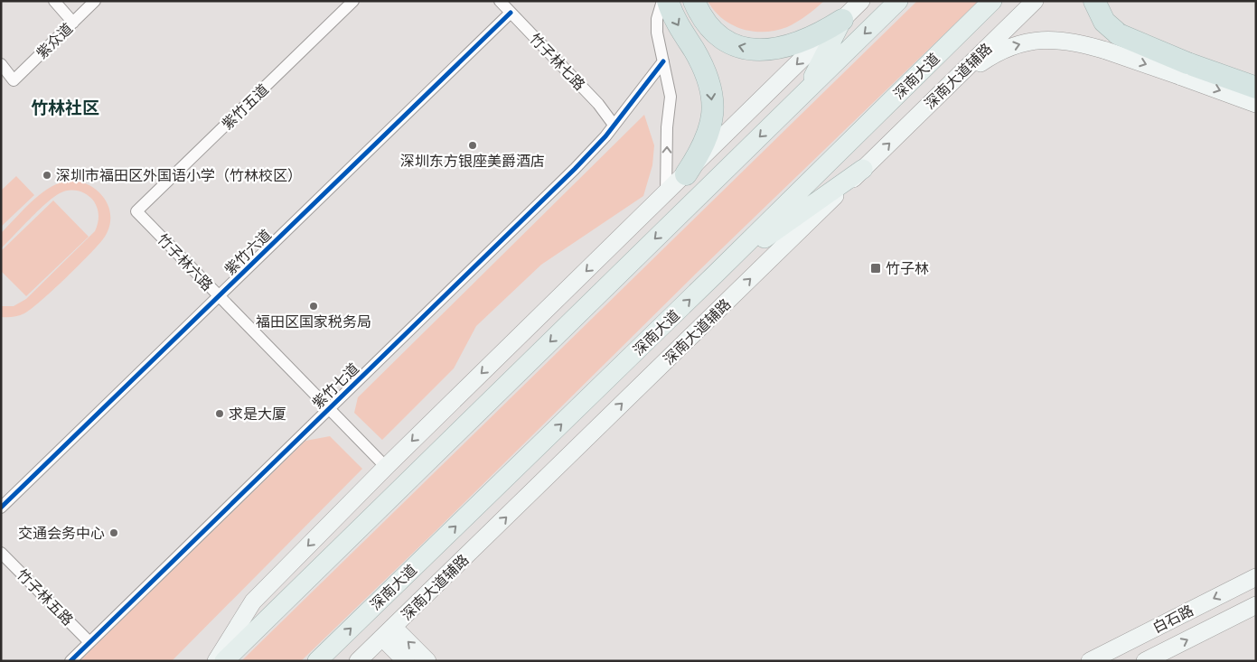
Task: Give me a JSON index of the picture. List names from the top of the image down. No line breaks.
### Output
{"streets":{"main road":["深南大道","深南大道辅路","白石路"],"street":["紫众道","竹子林七路","紫竹五道","紫竹六道","竹子林六路","紫竹七道","竹子林五路"]},"crossings":[["竹子林七路","紫竹六道"],["竹子林七路","紫竹七道"],["紫竹五道","竹子林六路"],["紫竹六道","竹子林六路"],["竹子林六路","紫竹七道"],["紫竹七道","竹子林五路"]],"districts":["竹林社区"],"places":{"other":["深圳东方银座美爵酒店","深圳市福田区外国语小学（竹林校区）","福田区国家税务局","求是大厦","交通会务中心"],"transit":["竹子林"]}}
